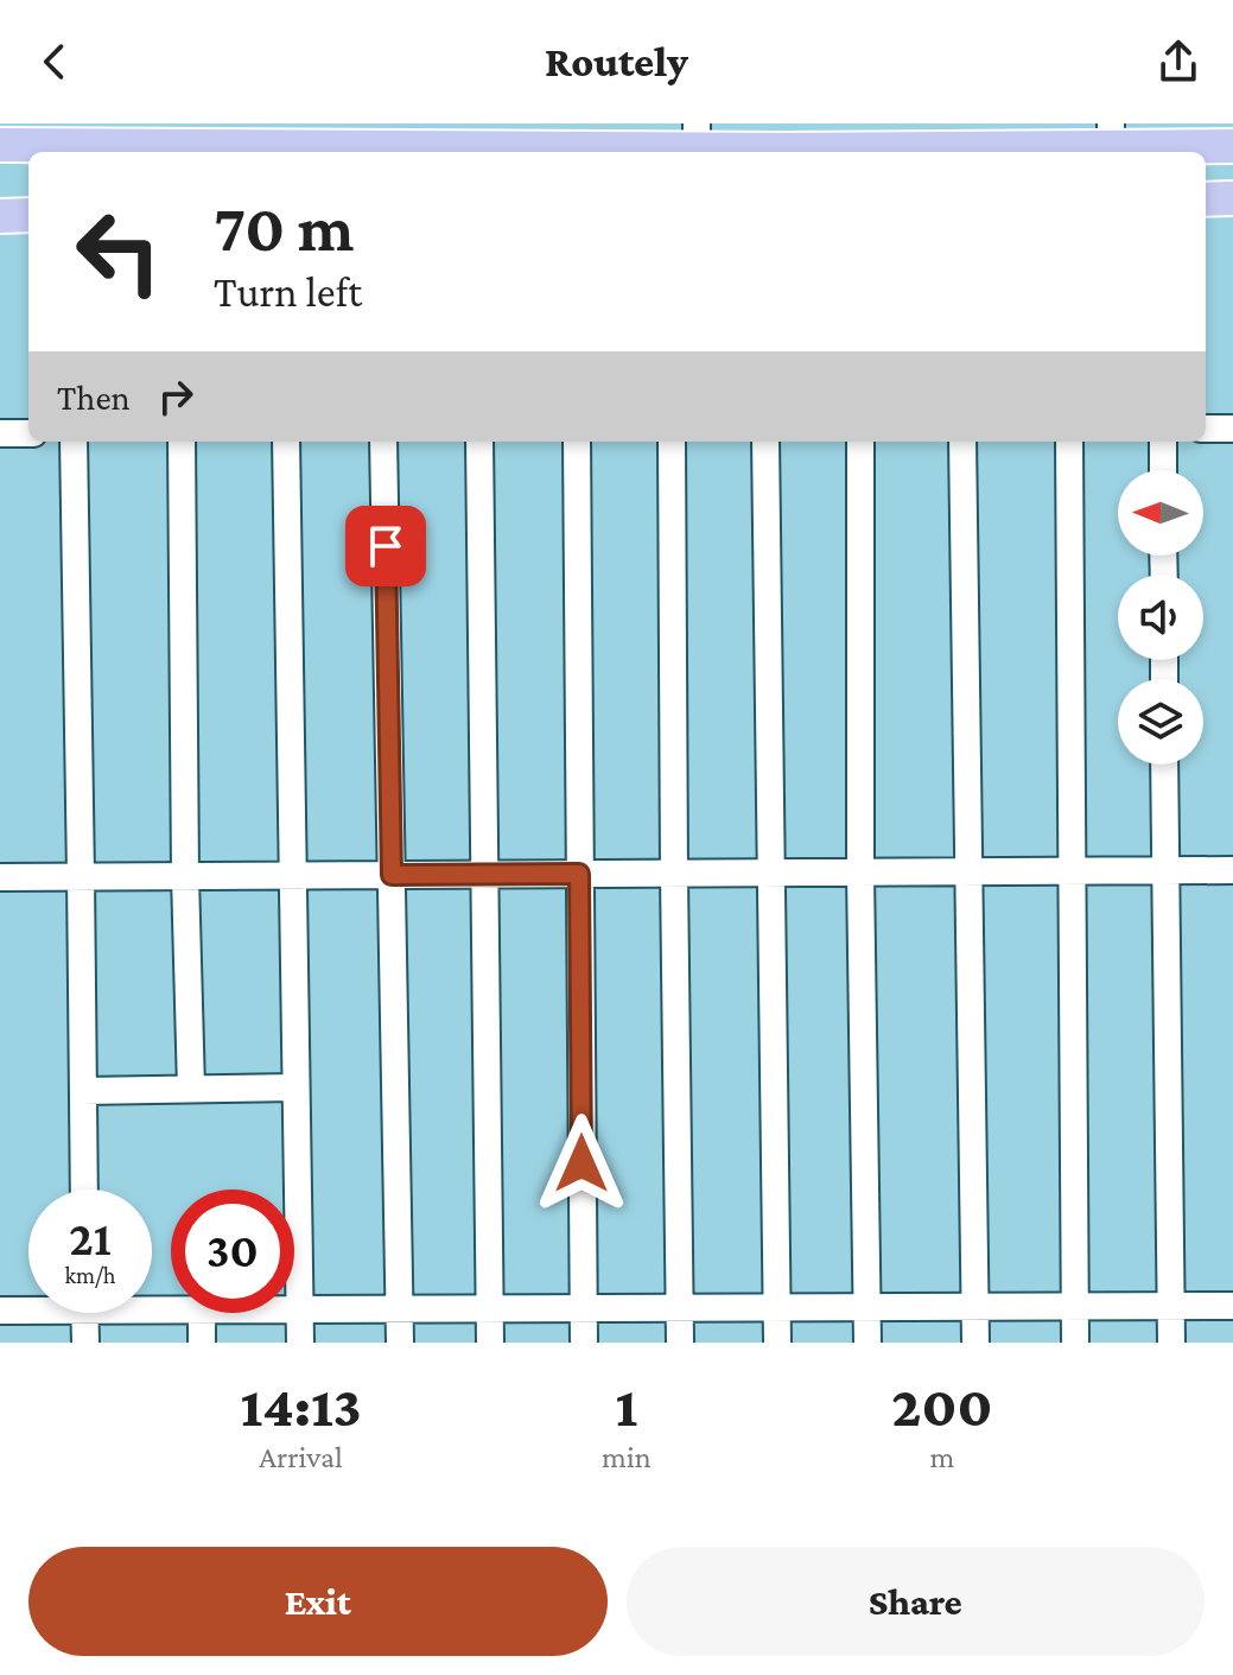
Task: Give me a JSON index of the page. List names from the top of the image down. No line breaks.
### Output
{"north":"left","page":{"header":"Routely","turn":["70 m","Turn left"],"then":"Then","speed":"21 km/h","limit":"30","eta":["14:13","Arrival","1","min","200","m"],"buttons":["Exit","Share"]}}
